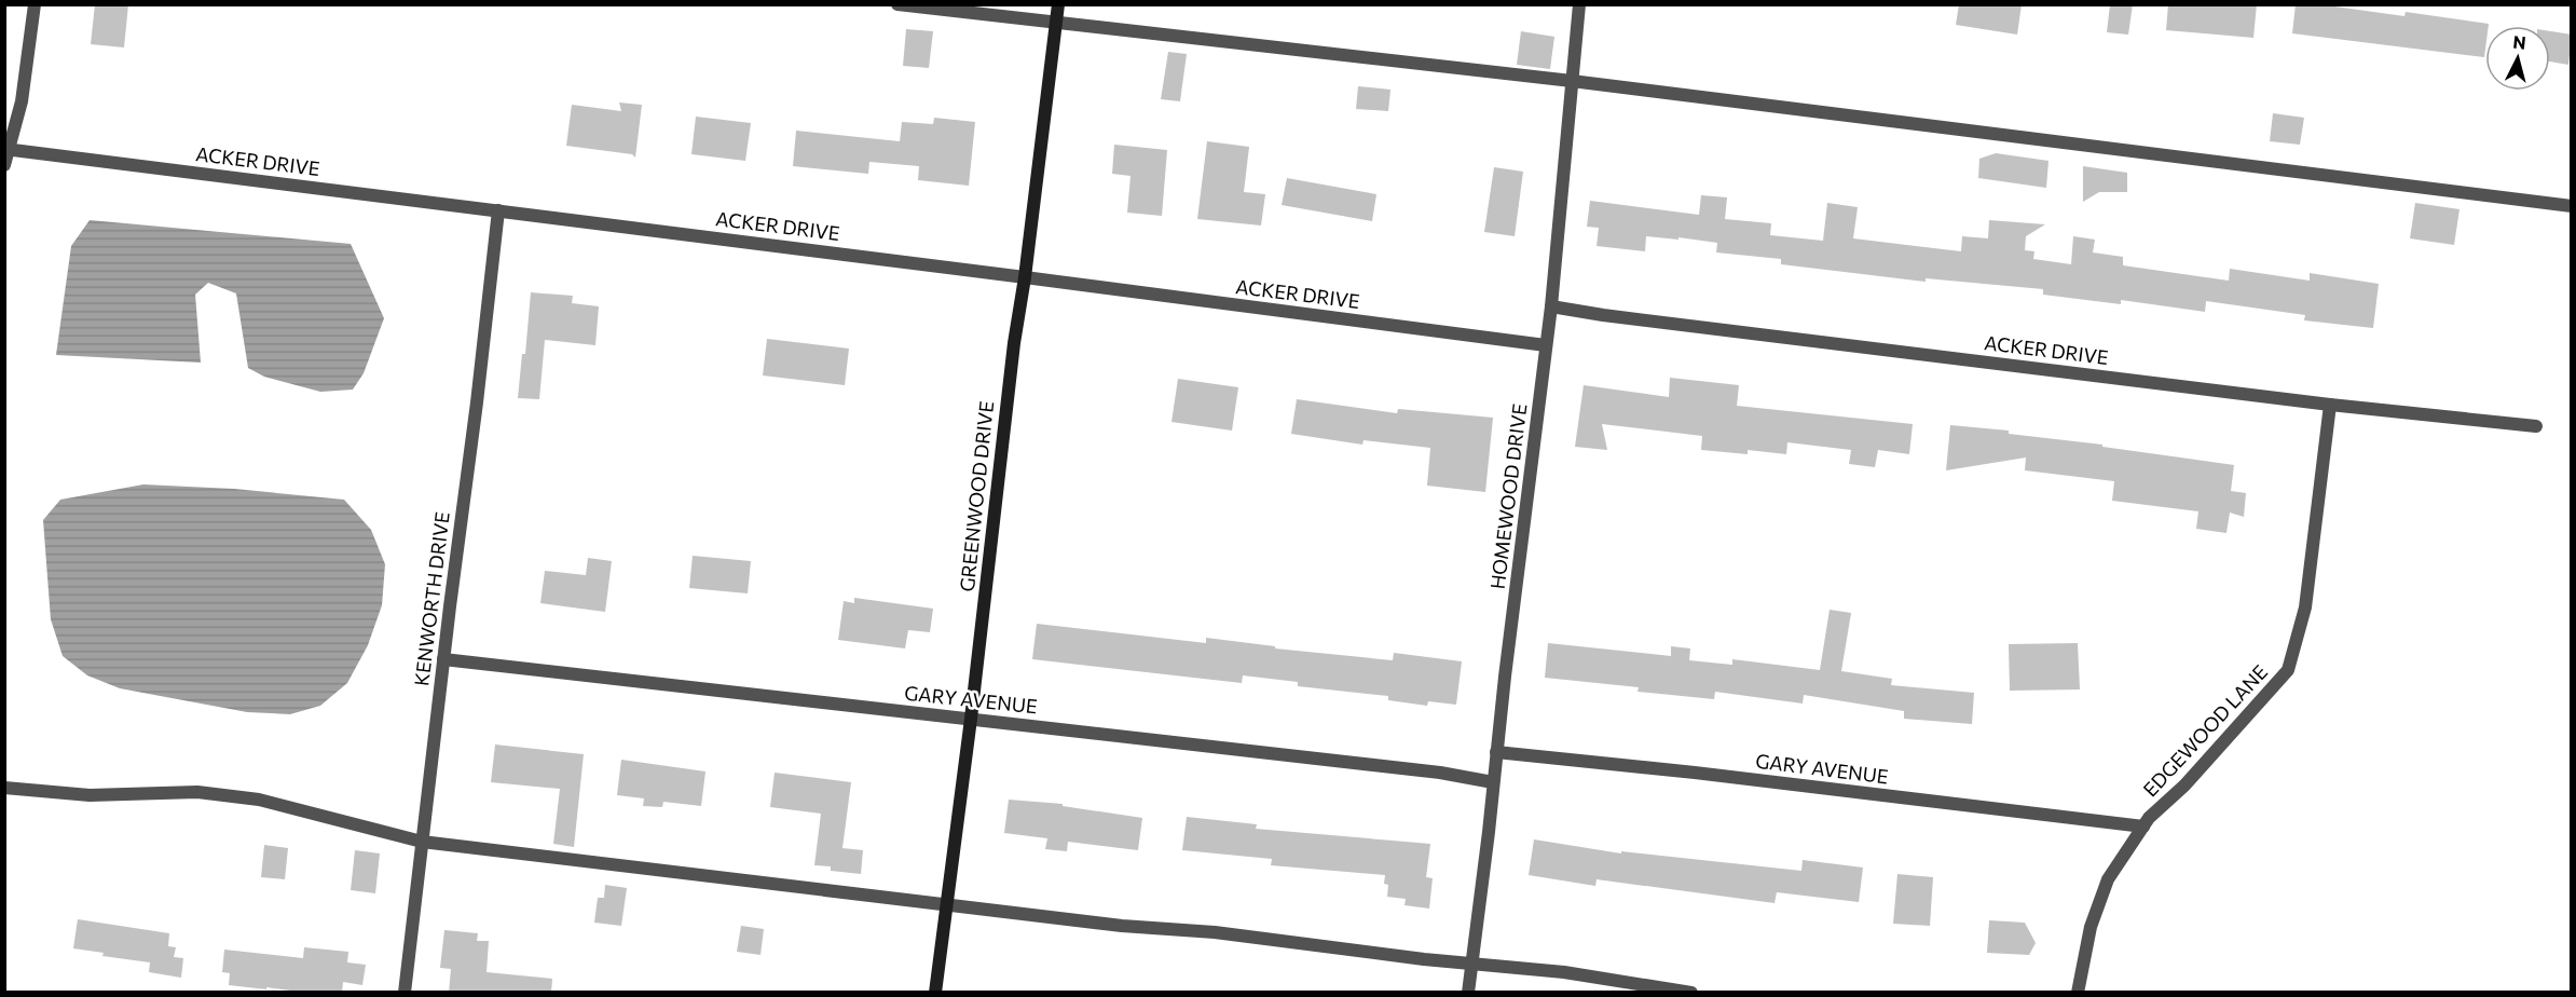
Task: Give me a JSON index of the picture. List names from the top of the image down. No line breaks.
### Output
{"streets":{"street":["ACKER DRIVE","GREENWOOD DRIVE","HOMEWOOD DRIVE","KENWORTH DRIVE","GARY AVENUE","EDGEWOOD LANE"]},"crossings":[["ACKER DRIVE","GREENWOOD DRIVE"],["ACKER DRIVE","HOMEWOOD DRIVE"],["ACKER DRIVE","KENWORTH DRIVE"],["ACKER DRIVE","EDGEWOOD LANE"],["GREENWOOD DRIVE","GARY AVENUE"],["HOMEWOOD DRIVE","GARY AVENUE"],["KENWORTH DRIVE","GARY AVENUE"],["GARY AVENUE","EDGEWOOD LANE"]],"north":"top"}
